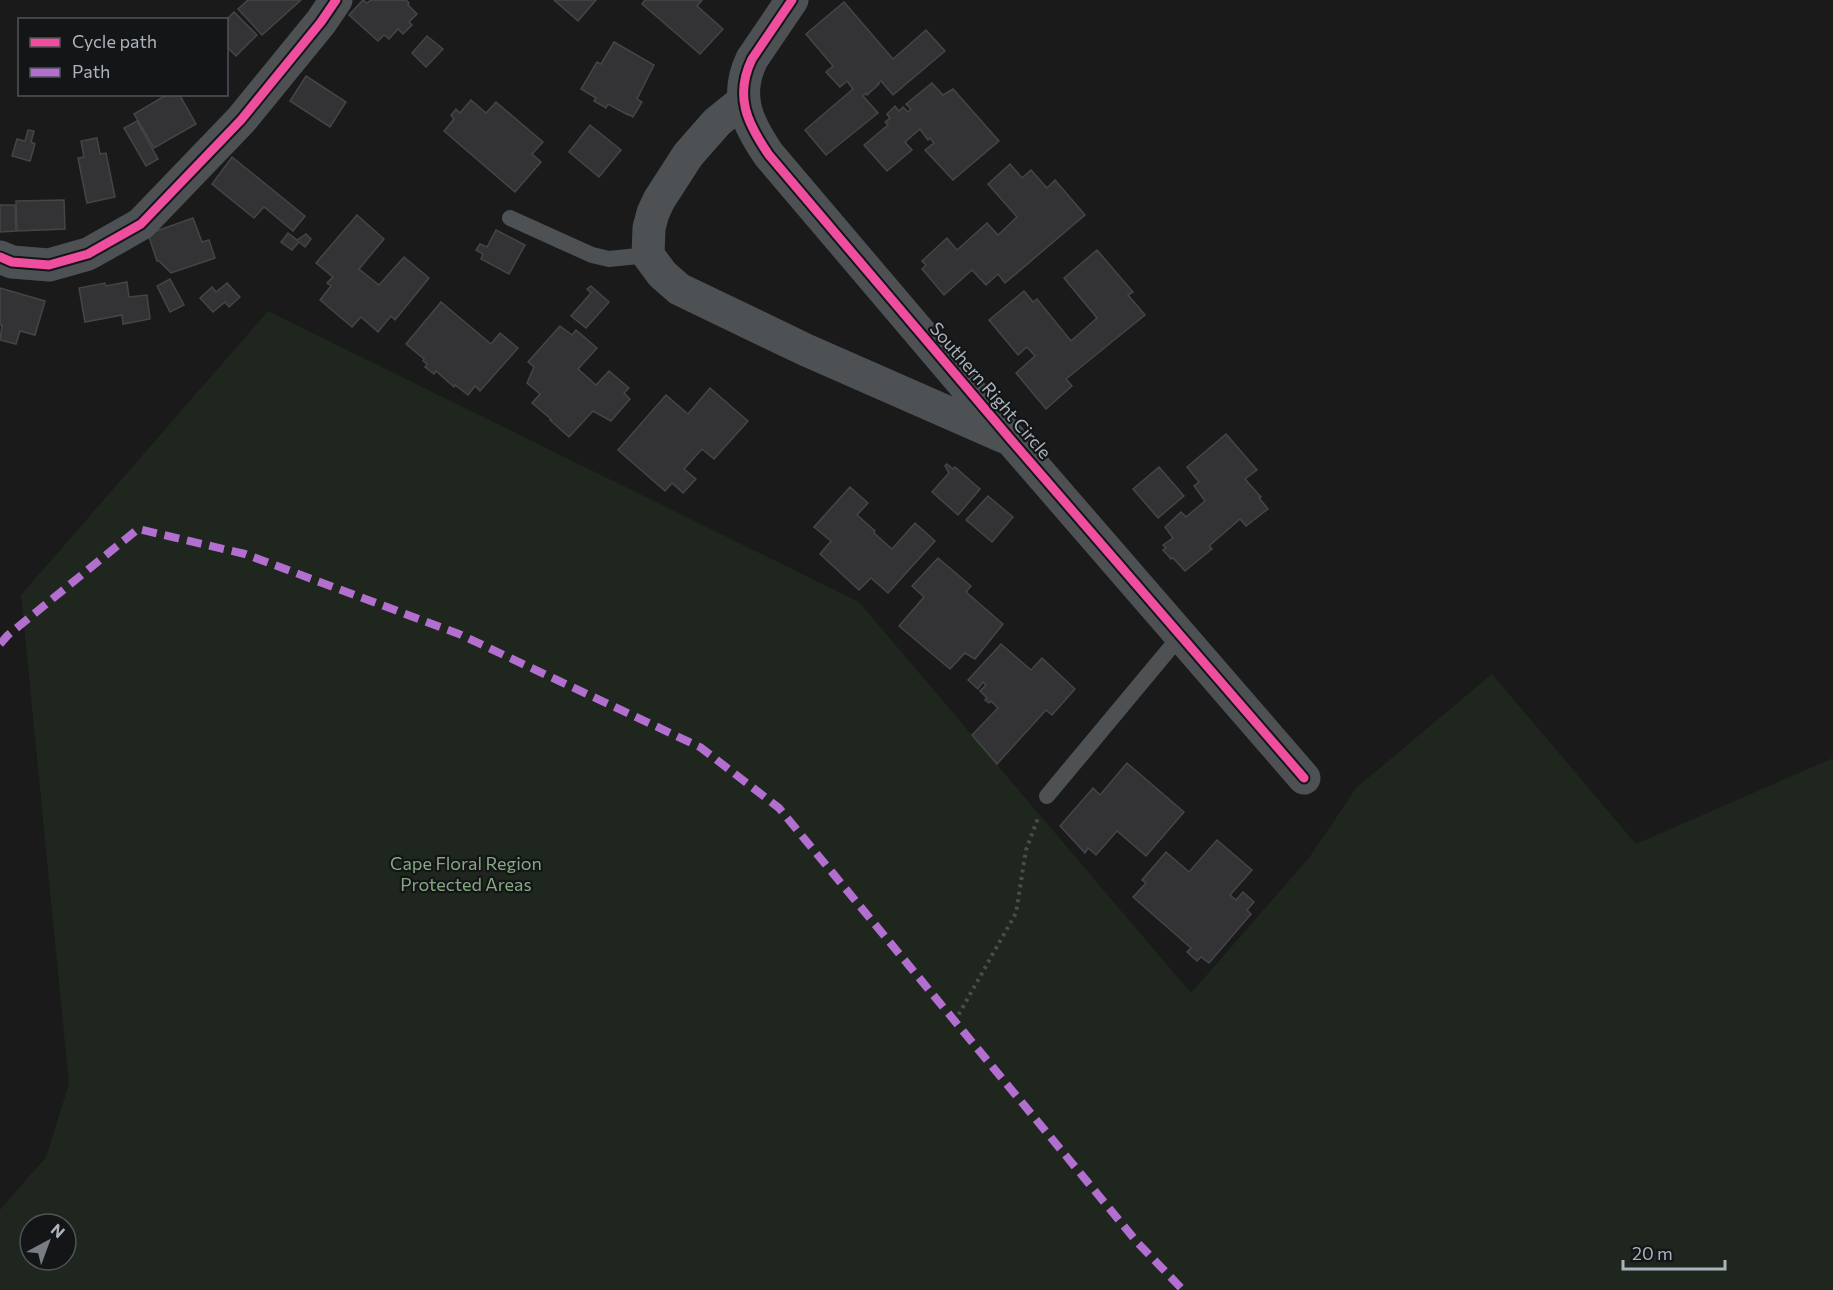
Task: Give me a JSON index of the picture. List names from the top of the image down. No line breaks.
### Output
{"streets":{"street":["Southern Right Circle"]},"parks":["Cape Floral Region Protected Areas"],"legend":["Cycle path","Path"],"scale_bar":"20 m","north":"top right"}
